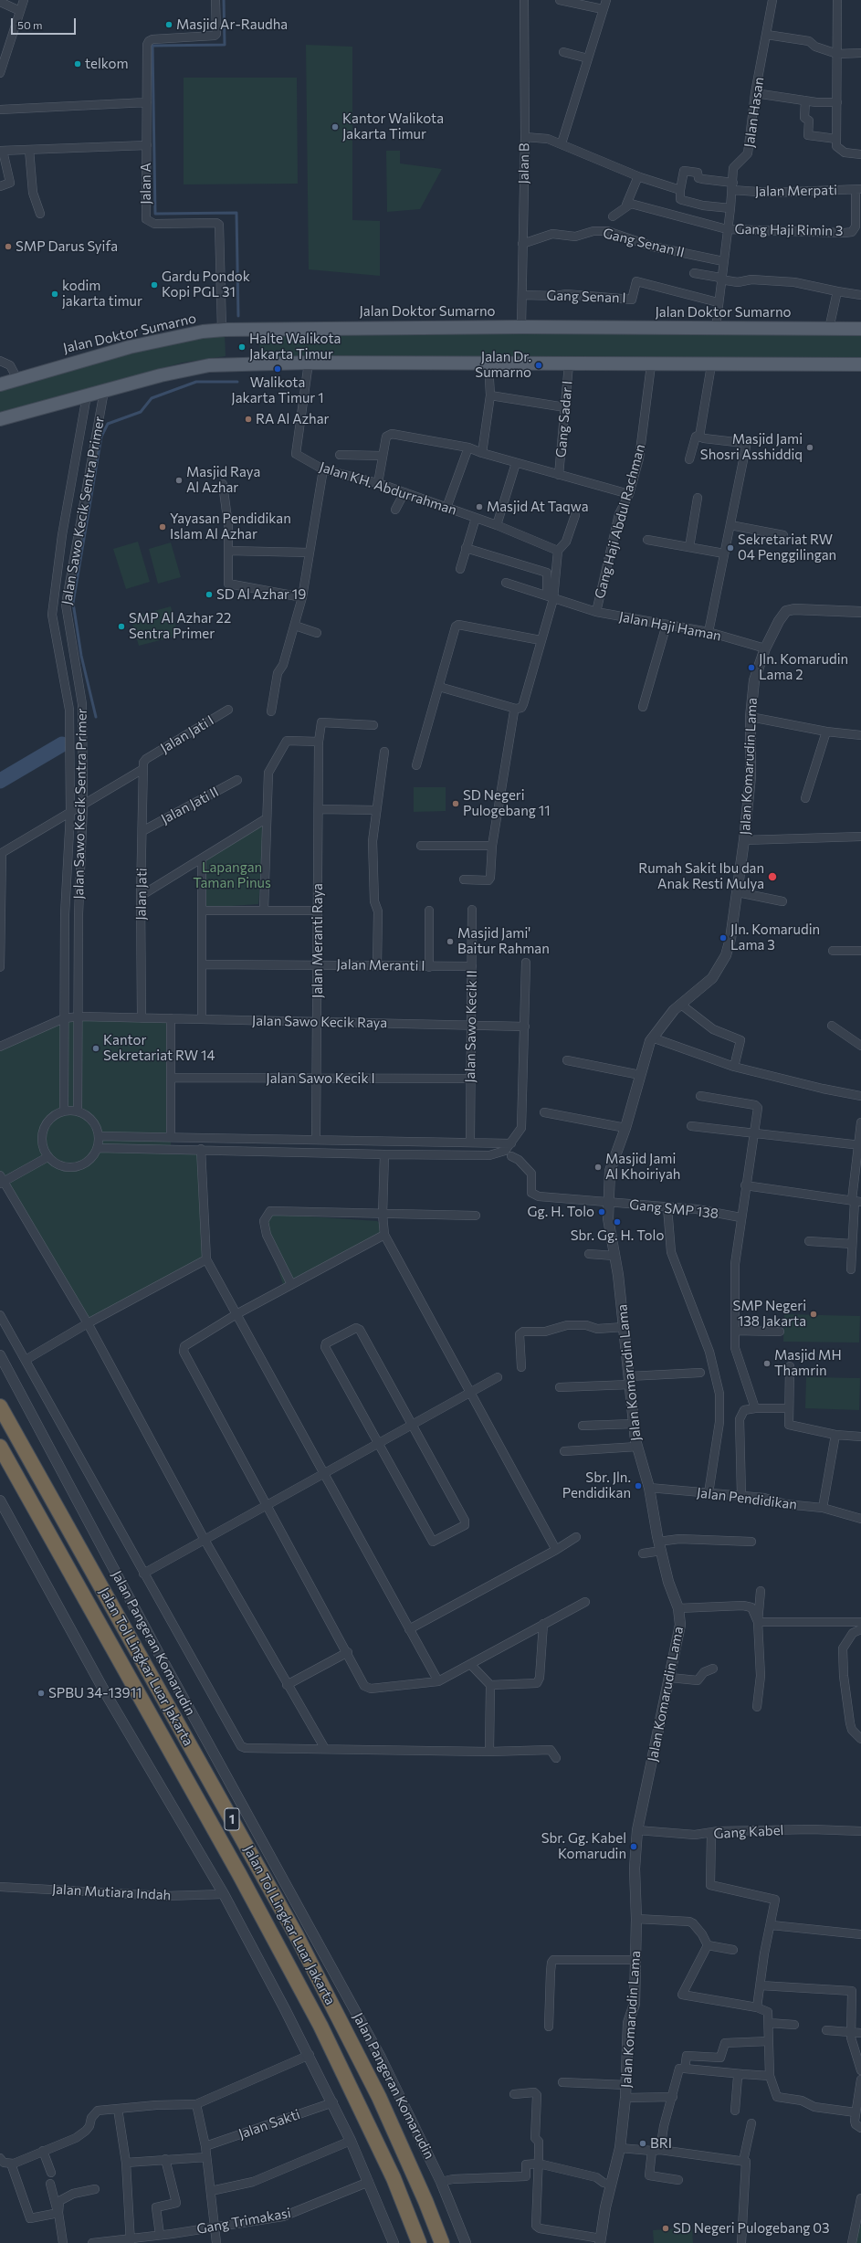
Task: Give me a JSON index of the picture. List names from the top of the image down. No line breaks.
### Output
{"streets":{"highway":["Jalan Tol Lingkar Luar Jakarta","1"],"main road":["Jalan Doktor Sumarno"],"street":["Jalan Hasan","Jalan B","Jalan A","Jalan Merpati","Gang Haji Rimin 3","Gang Senan II","Gang Senan I","Gang Sadar I","Jalan KH. Abdurrahman","Jalan Sawo Kecik Sentra Primer","Gang Haji Abdul Rachman","Jalan Haji Haman","Jalan Jati I","Jalan Komarudin Lama","Jalan Jati II","Jalan Jati","Jalan Meranti Raya","Jalan Meranti I","Jalan Sawo Kecik Raya","Jalan Sawo Kecik II","Jalan Sawo Kecik I","Gang SMP 138","Jalan Pendidikan","Jalan Pangeran Komarudin","Gang Kabel","Jalan Mutiara Indah","Jalan Sakti","Gang Trimakasi"]},"crossings":[["Jalan Hasan","Jalan Merpati"],["Jalan Hasan","Gang Haji Rimin 3"],["Jalan Hasan","Gang Senan II"],["Jalan Hasan","Gang Senan I"],["Jalan Hasan","Jalan Doktor Sumarno"],["Jalan B","Gang Senan II"],["Jalan B","Gang Senan I"],["Jalan B","Jalan Doktor Sumarno"],["Jalan A","Jalan Doktor Sumarno"],["Jalan Merpati","Gang Haji Rimin 3"],["Jalan Sawo Kecik Sentra Primer","Jalan Sawo Kecik Raya"],["Gang Haji Abdul Rachman","Jalan Haji Haman"],["Jalan Haji Haman","Jalan Komarudin Lama"],["Jalan Jati I","Jalan Jati"],["Jalan Komarudin Lama","Gang SMP 138"],["Jalan Komarudin Lama","Jalan Pendidikan"],["Jalan Komarudin Lama","Gang Kabel"],["Jalan Jati II","Jalan Jati"],["Jalan Jati","Jalan Sawo Kecik Raya"],["Jalan Meranti Raya","Jalan Meranti I"],["Jalan Meranti Raya","Jalan Sawo Kecik Raya"],["Jalan Meranti Raya","Jalan Sawo Kecik I"],["Jalan Meranti I","Jalan Sawo Kecik II"],["Jalan Sawo Kecik Raya","Jalan Sawo Kecik II"],["Jalan Sawo Kecik II","Jalan Sawo Kecik I"]],"parks":["Lapangan Taman Pinus"],"places":["Masjid Ar-Raudha","telkom","Kantor Walikota Jakarta Timur","SMP Darus Syifa","Gardu Pondok Kopi PGL 31","kodim jakarta timur","Halte Walikota Jakarta Timur","Jalan Dr. Sumarno","Walikota Jakarta Timur 1","RA Al Azhar","Masjid Jami Shosri Asshiddiq","Masjid Raya Al Azhar","Masjid At Taqwa","Yayasan Pendidikan Islam Al Azhar","Sekretariat RW 04 Penggilingan","SD Al Azhar 19","SMP Al Azhar 22 Sentra Primer","Jln. Komarudin Lama 2","SD Negeri Pulogebang 11","Rumah Sakit Ibu dan Anak Resti Mulya","Jln. Komarudin Lama 3","Masjid Jami' Baitur Rahman","Kantor Sekretariat RW 14","Masjid Jami Al Khoiriyah","Gg. H. Tolo","Sbr. Gg. H. Tolo","SMP Negeri 138 Jakarta","Masjid MH Thamrin","Sbr. Jln. Pendidikan","SPBU 34-13911","Sbr. Gg. Kabel Komarudin","BRI","SD Negeri Pulogebang 03"],"scale_bar":"50 m"}
